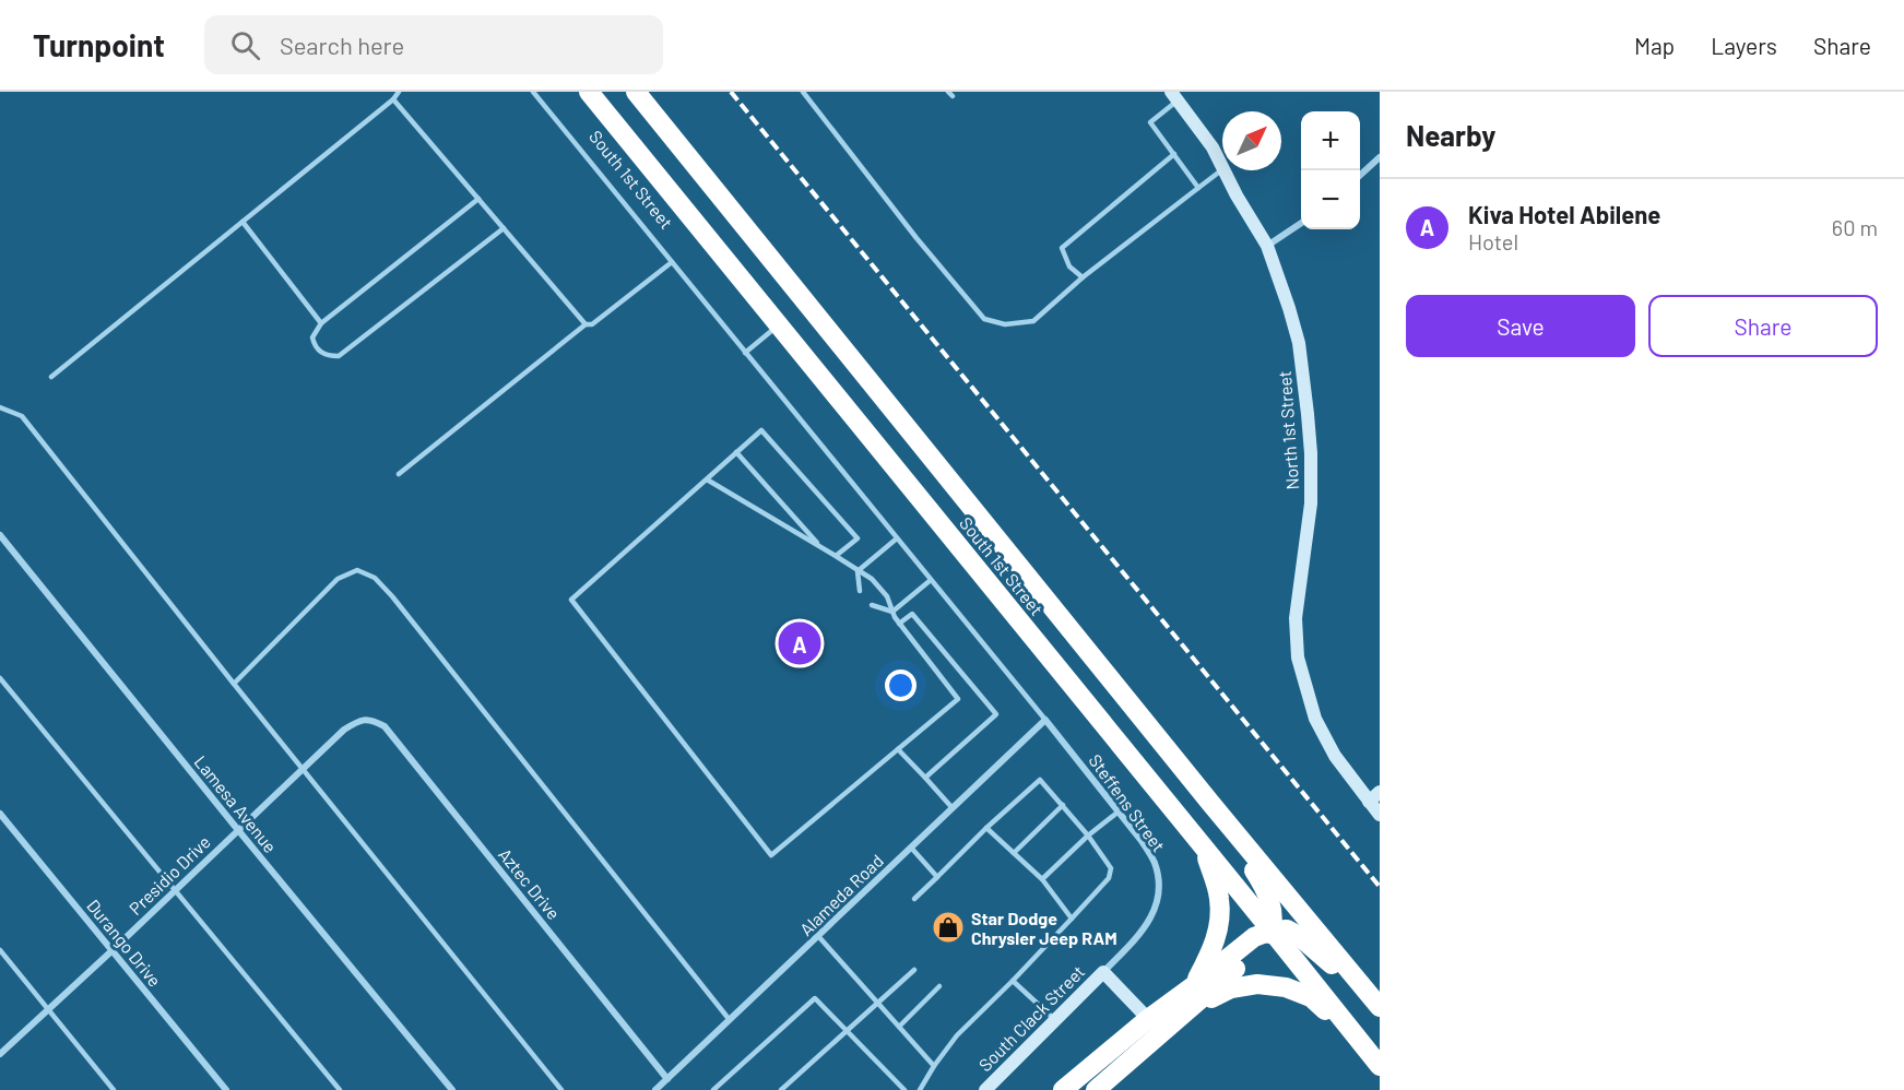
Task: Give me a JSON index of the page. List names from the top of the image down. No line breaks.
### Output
{"streets":{"highway":["South 1st Street"],"street":["North 1st Street","Steffens Street","Lamesa Avenue","Presidio Drive","Aztec Drive","Alameda Road","Durango Drive","South Clack Street"]},"crossings":[["South 1st Street","Steffens Street"],["South 1st Street","Alameda Road"],["Steffens Street","Alameda Road"],["Steffens Street","South Clack Street"],["Lamesa Avenue","Presidio Drive"],["Presidio Drive","Aztec Drive"],["Presidio Drive","Durango Drive"],["Aztec Drive","Alameda Road"]],"places":{"shop":["Star Dodge Chrysler Jeep RAM"]},"north":"top right","page":{"header":"Turnpoint","search":"Search here","nav":["Map","Layers","Share"],"heading":"Nearby","map_buttons":["+","−"],"list":[{"mark":"A","name":"Kiva Hotel Abilene","note":"Hotel","value":"60 m"}],"buttons":["Save","Share"],"pins":"A"}}
